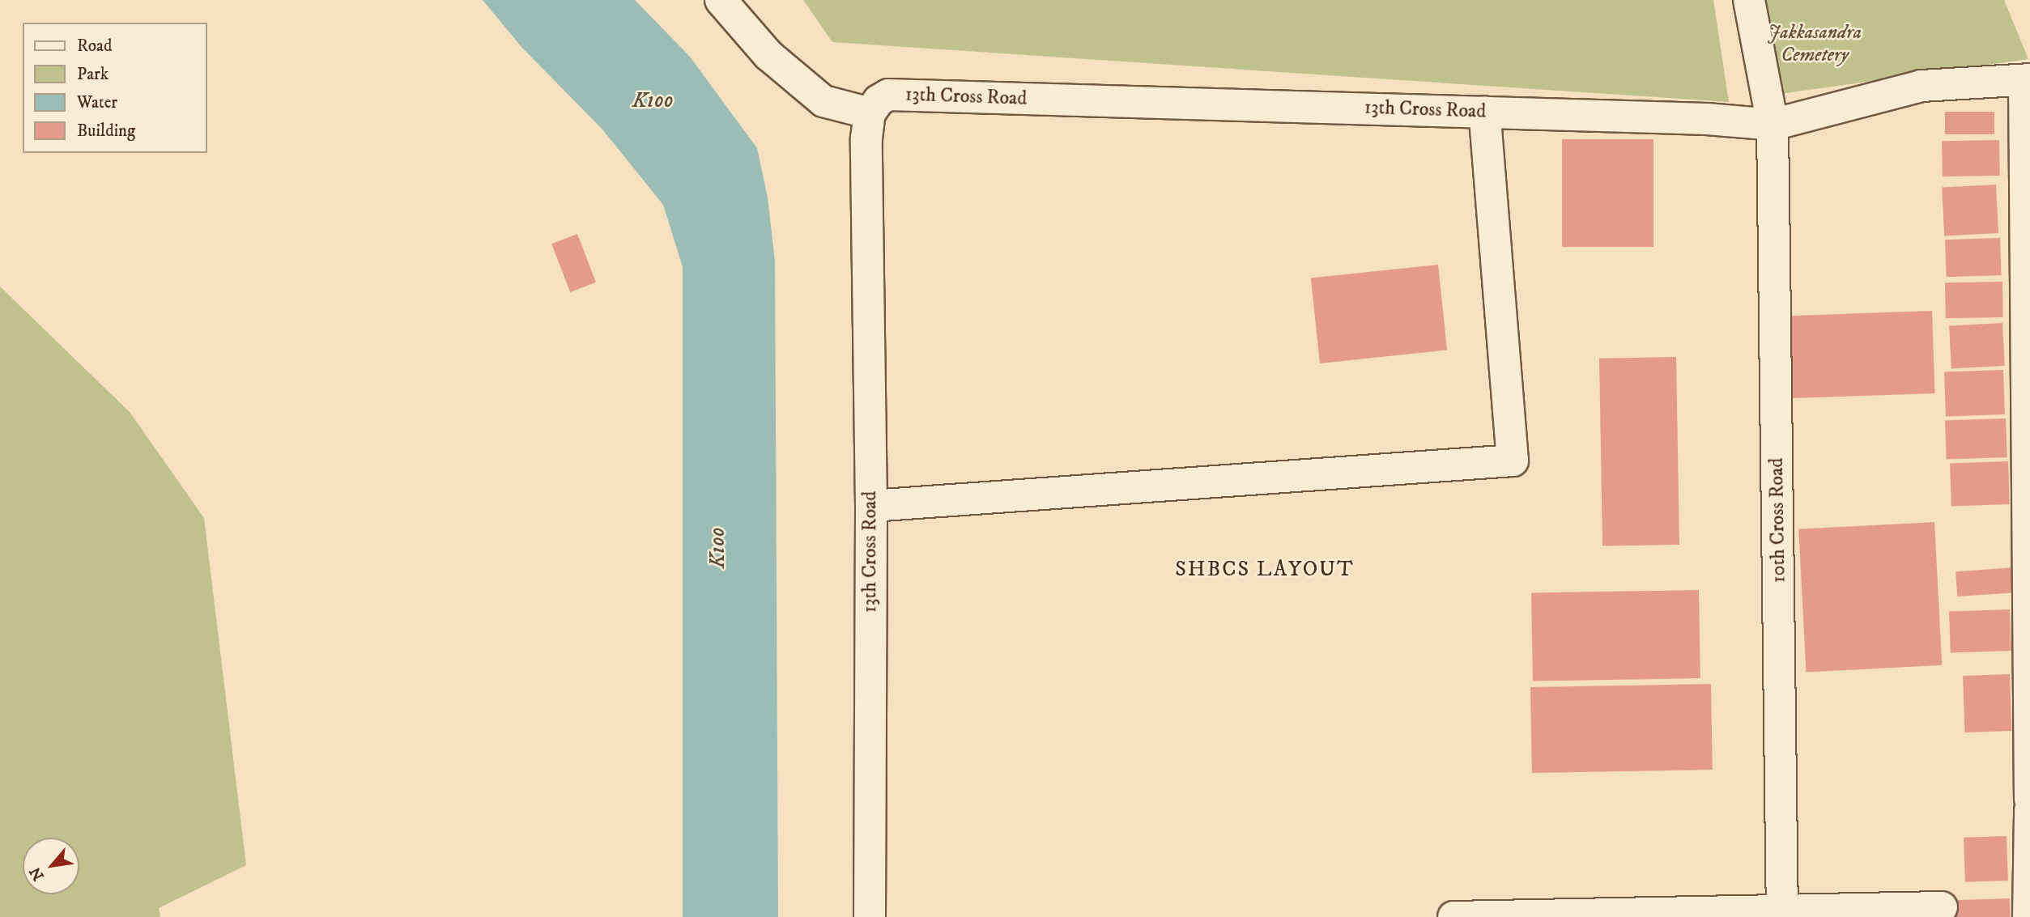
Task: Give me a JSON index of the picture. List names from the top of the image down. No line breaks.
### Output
{"streets":{"street":["13th Cross Road","10th Cross Road"]},"crossings":[["13th Cross Road","10th Cross Road"]],"districts":["SHBCS LAYOUT"],"water":["K100"],"parks":["Jakkasandra Cemetery"],"legend":["Road","Park","Water","Building"],"north":"bottom left"}
